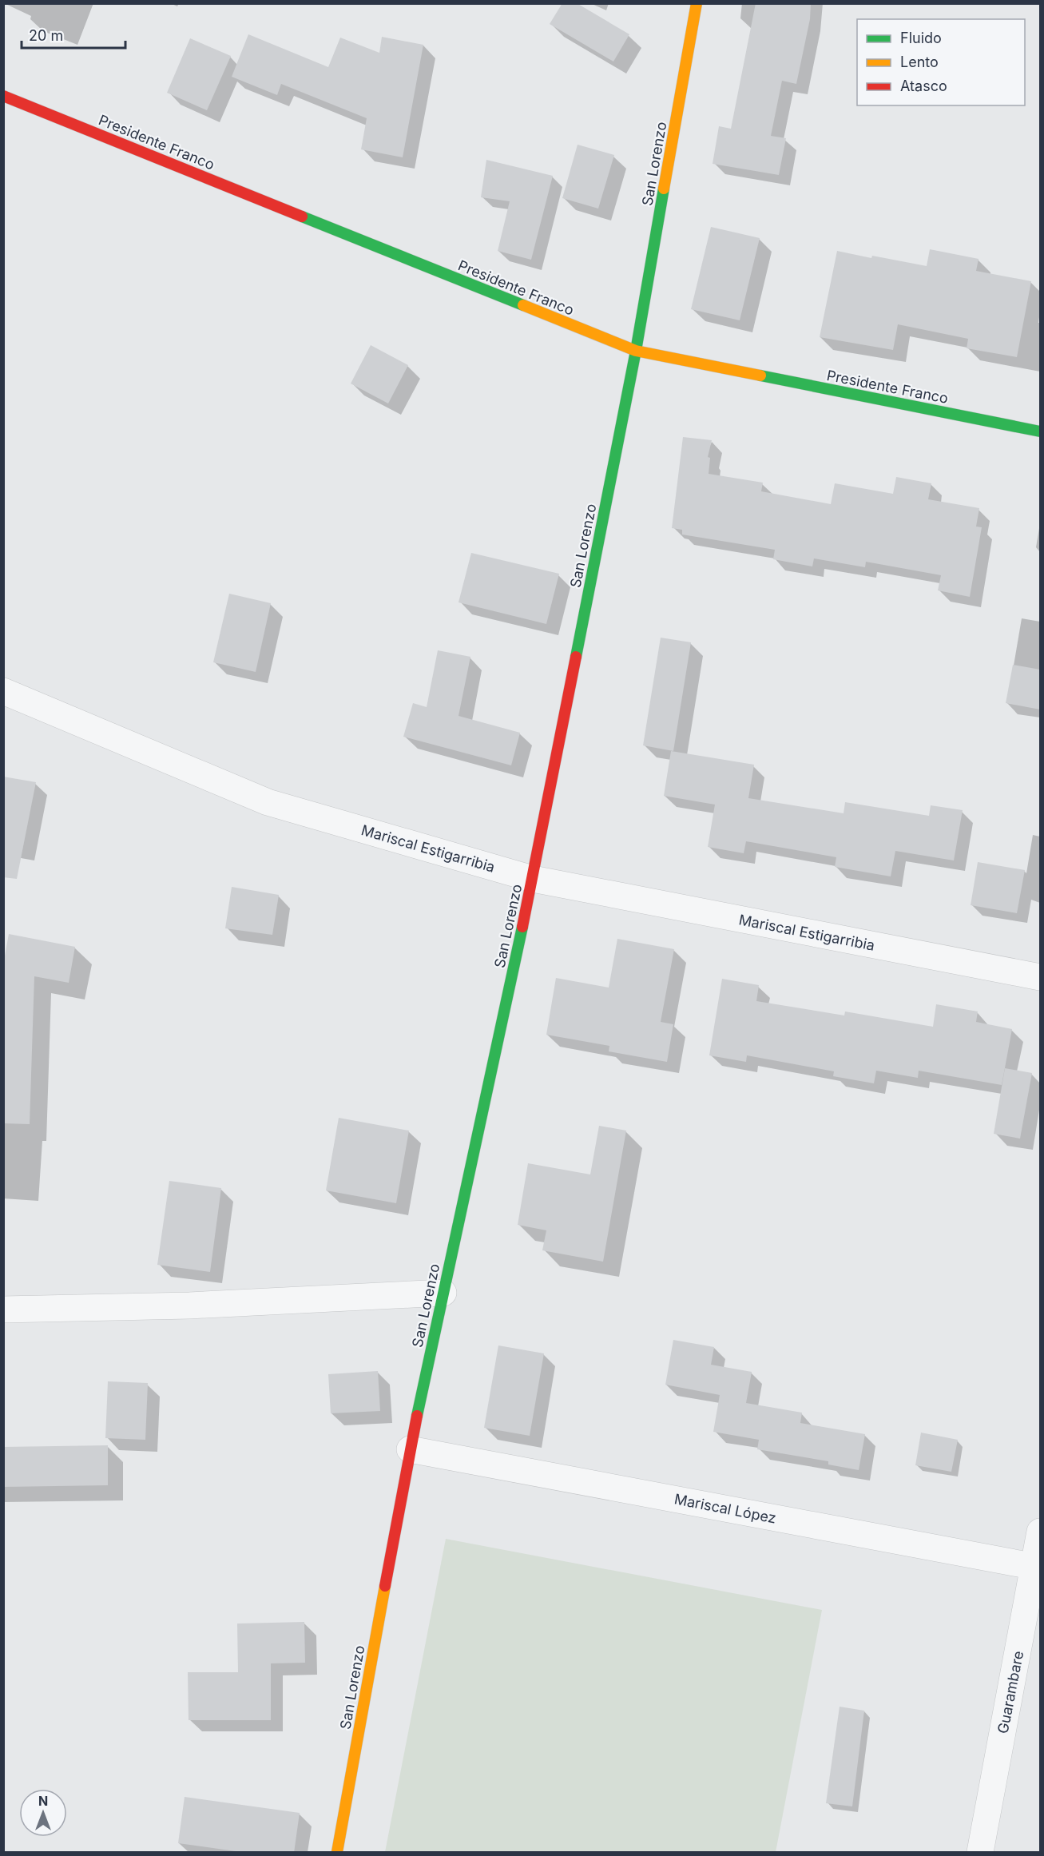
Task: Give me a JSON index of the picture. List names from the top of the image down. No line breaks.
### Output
{"streets":{"street":["Presidente Franco","San Lorenzo","Mariscal Estigarribia","Mariscal López","Guarambare"]},"crossings":[["Presidente Franco","San Lorenzo"],["San Lorenzo","Mariscal Estigarribia"],["San Lorenzo","Mariscal López"],["Mariscal López","Guarambare"]],"legend":["Fluido","Lento","Atasco"],"scale_bar":"20 m","north":"top"}
